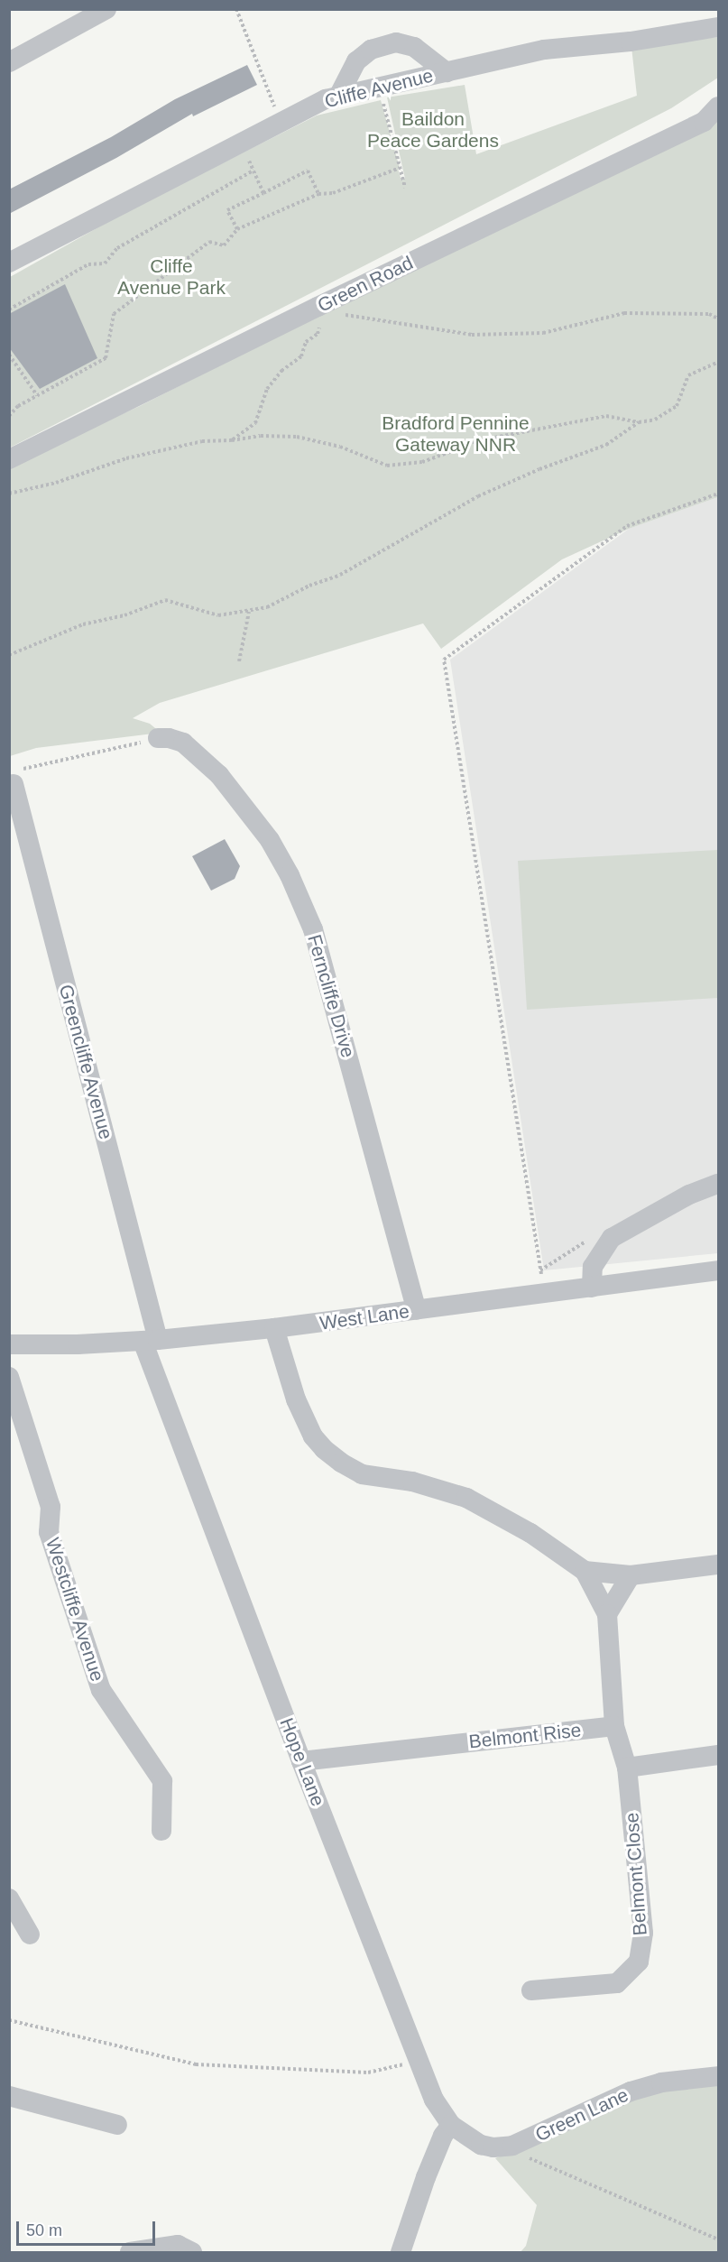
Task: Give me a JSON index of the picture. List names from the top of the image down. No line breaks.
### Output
{"streets":{"street":["Cliffe Avenue","Green Road","Ferncliffe Drive","Greencliffe Avenue","West Lane","Westcliffe Avenue","Belmont Rise","Hope Lane","Belmont Close","Green Lane"]},"crossings":[["Ferncliffe Drive","West Lane"],["Greencliffe Avenue","West Lane"],["Greencliffe Avenue","Hope Lane"],["West Lane","Hope Lane"],["Belmont Rise","Hope Lane"],["Hope Lane","Green Lane"]],"parks":["Baildon Peace Gardens","Cliffe Avenue Park","Bradford Pennine Gateway NNR"],"scale_bar":"50 m"}
